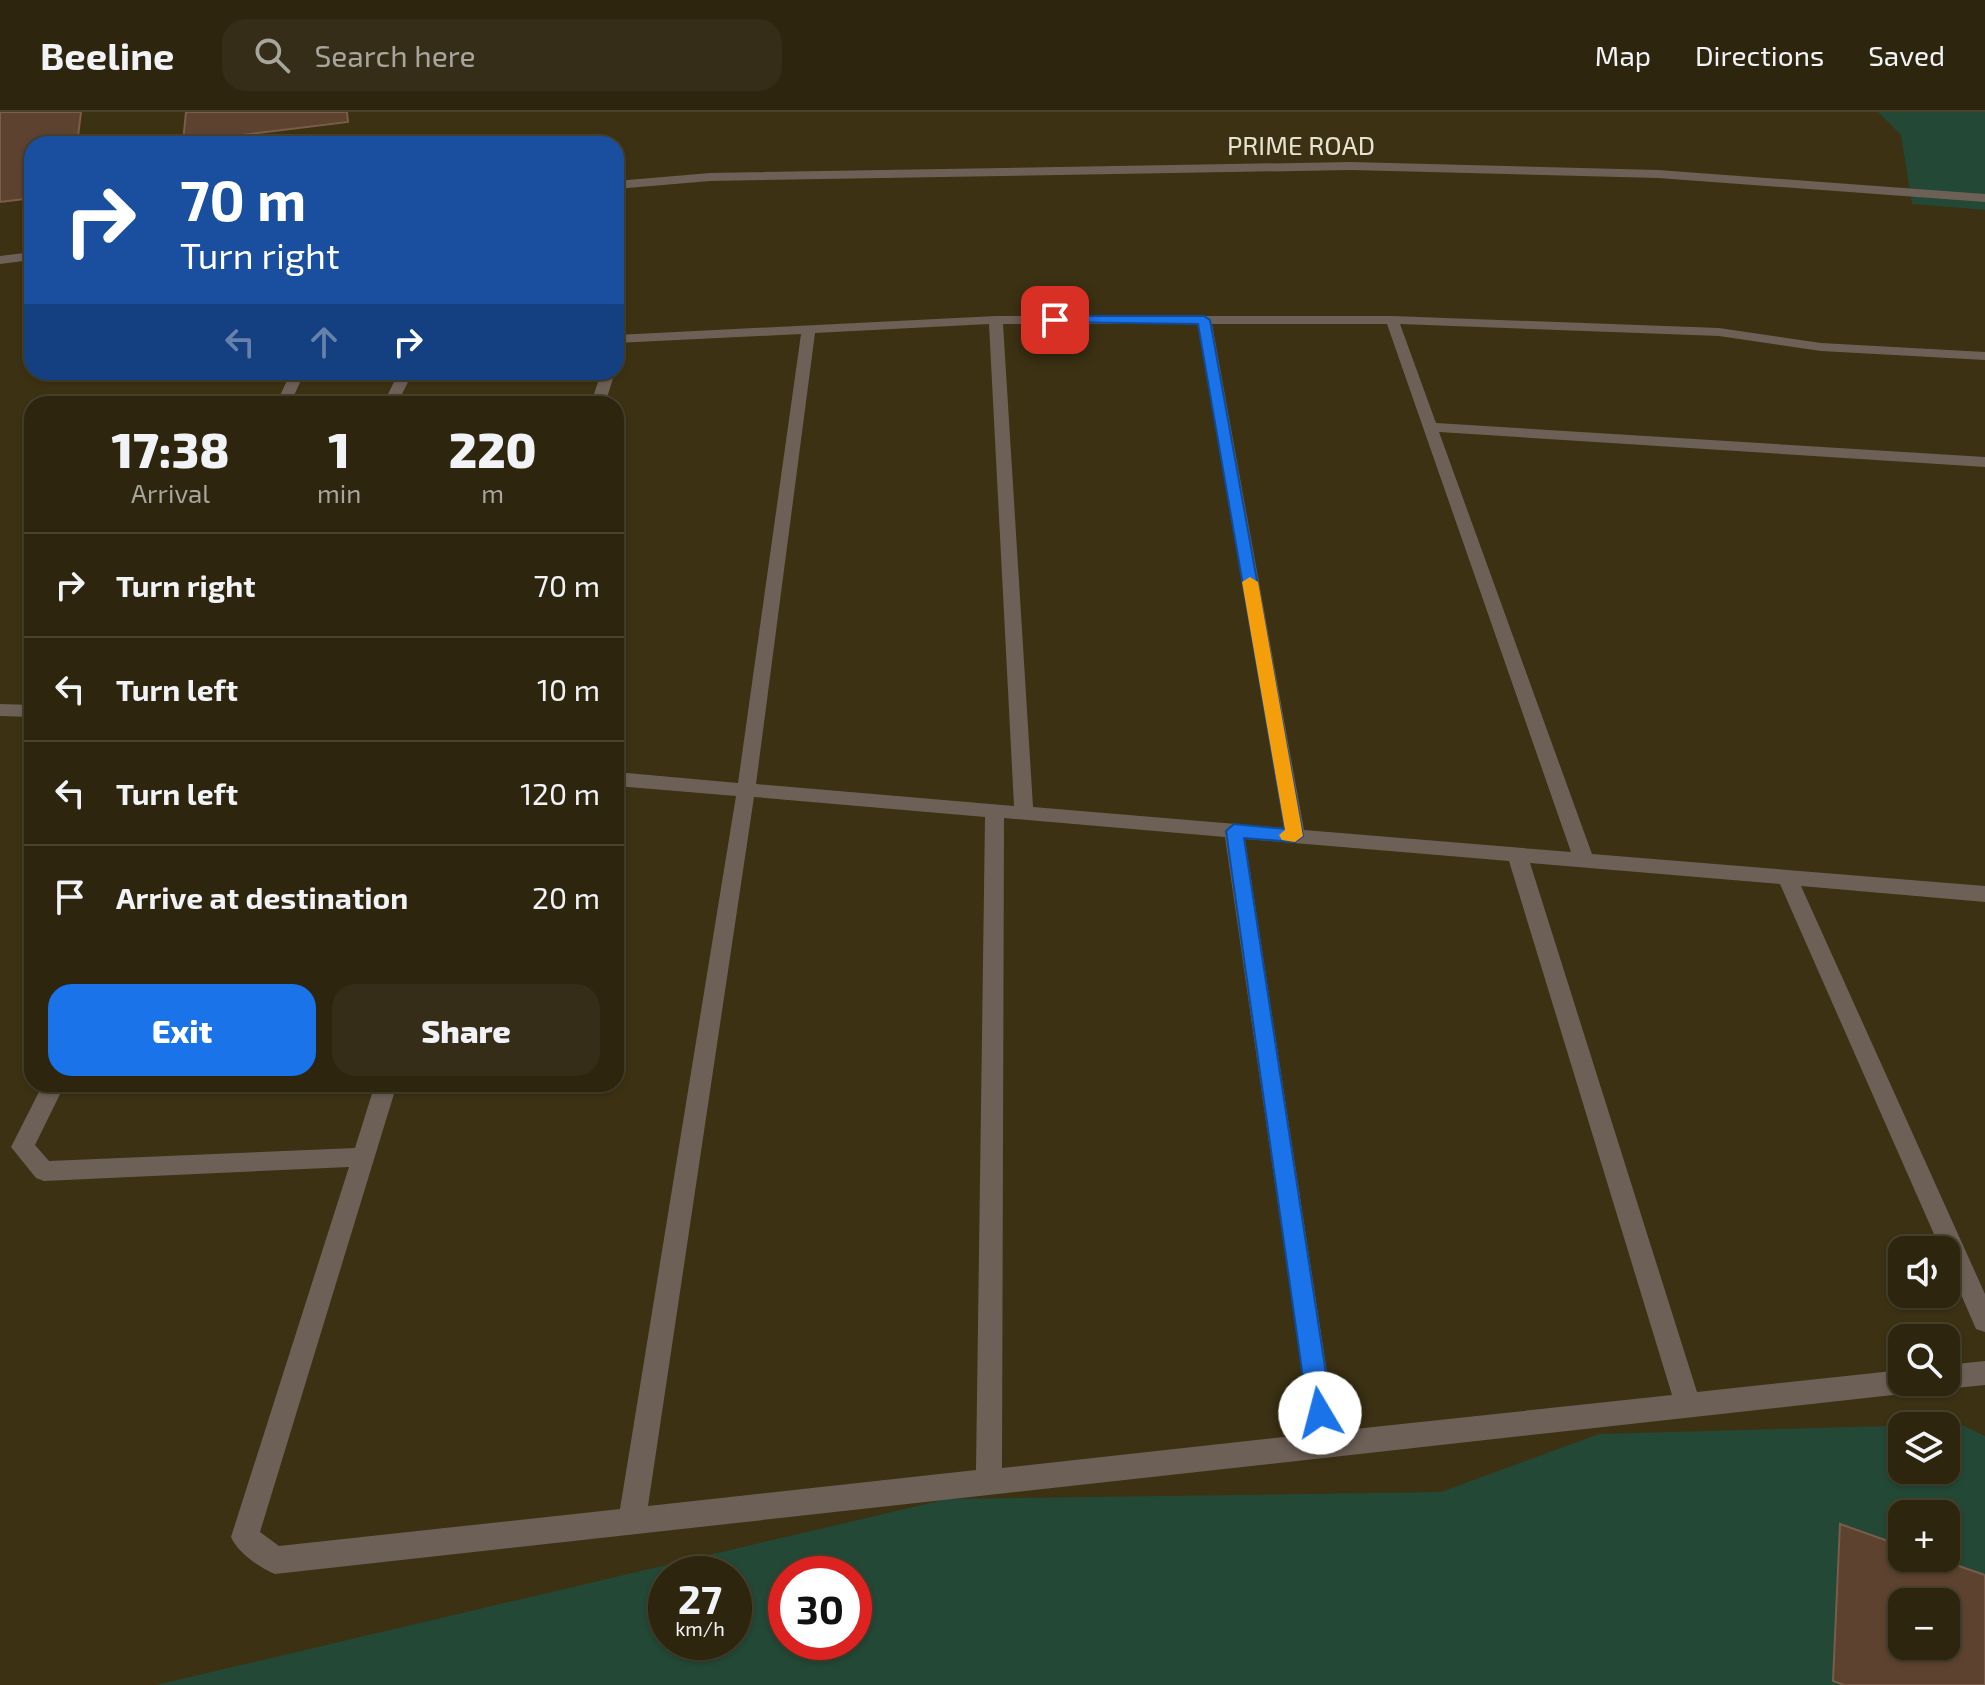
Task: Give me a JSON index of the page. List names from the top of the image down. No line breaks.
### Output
{"streets":{"street":["PRIME ROAD"]},"page":{"header":"Beeline","search":"Search here","nav":["Map","Directions","Saved"],"turn":["70 m","Turn right"],"eta":["17:38","Arrival","1","min","220","m"],"list":[{"name":"Turn right","value":"70 m"},{"name":"Turn left","value":"10 m"},{"name":"Turn left","value":"120 m"},{"name":"Arrive at destination","value":"20 m"}],"buttons":["Exit","Share"],"map_buttons":["+","−"],"speed":"27 km/h","limit":"30"}}
